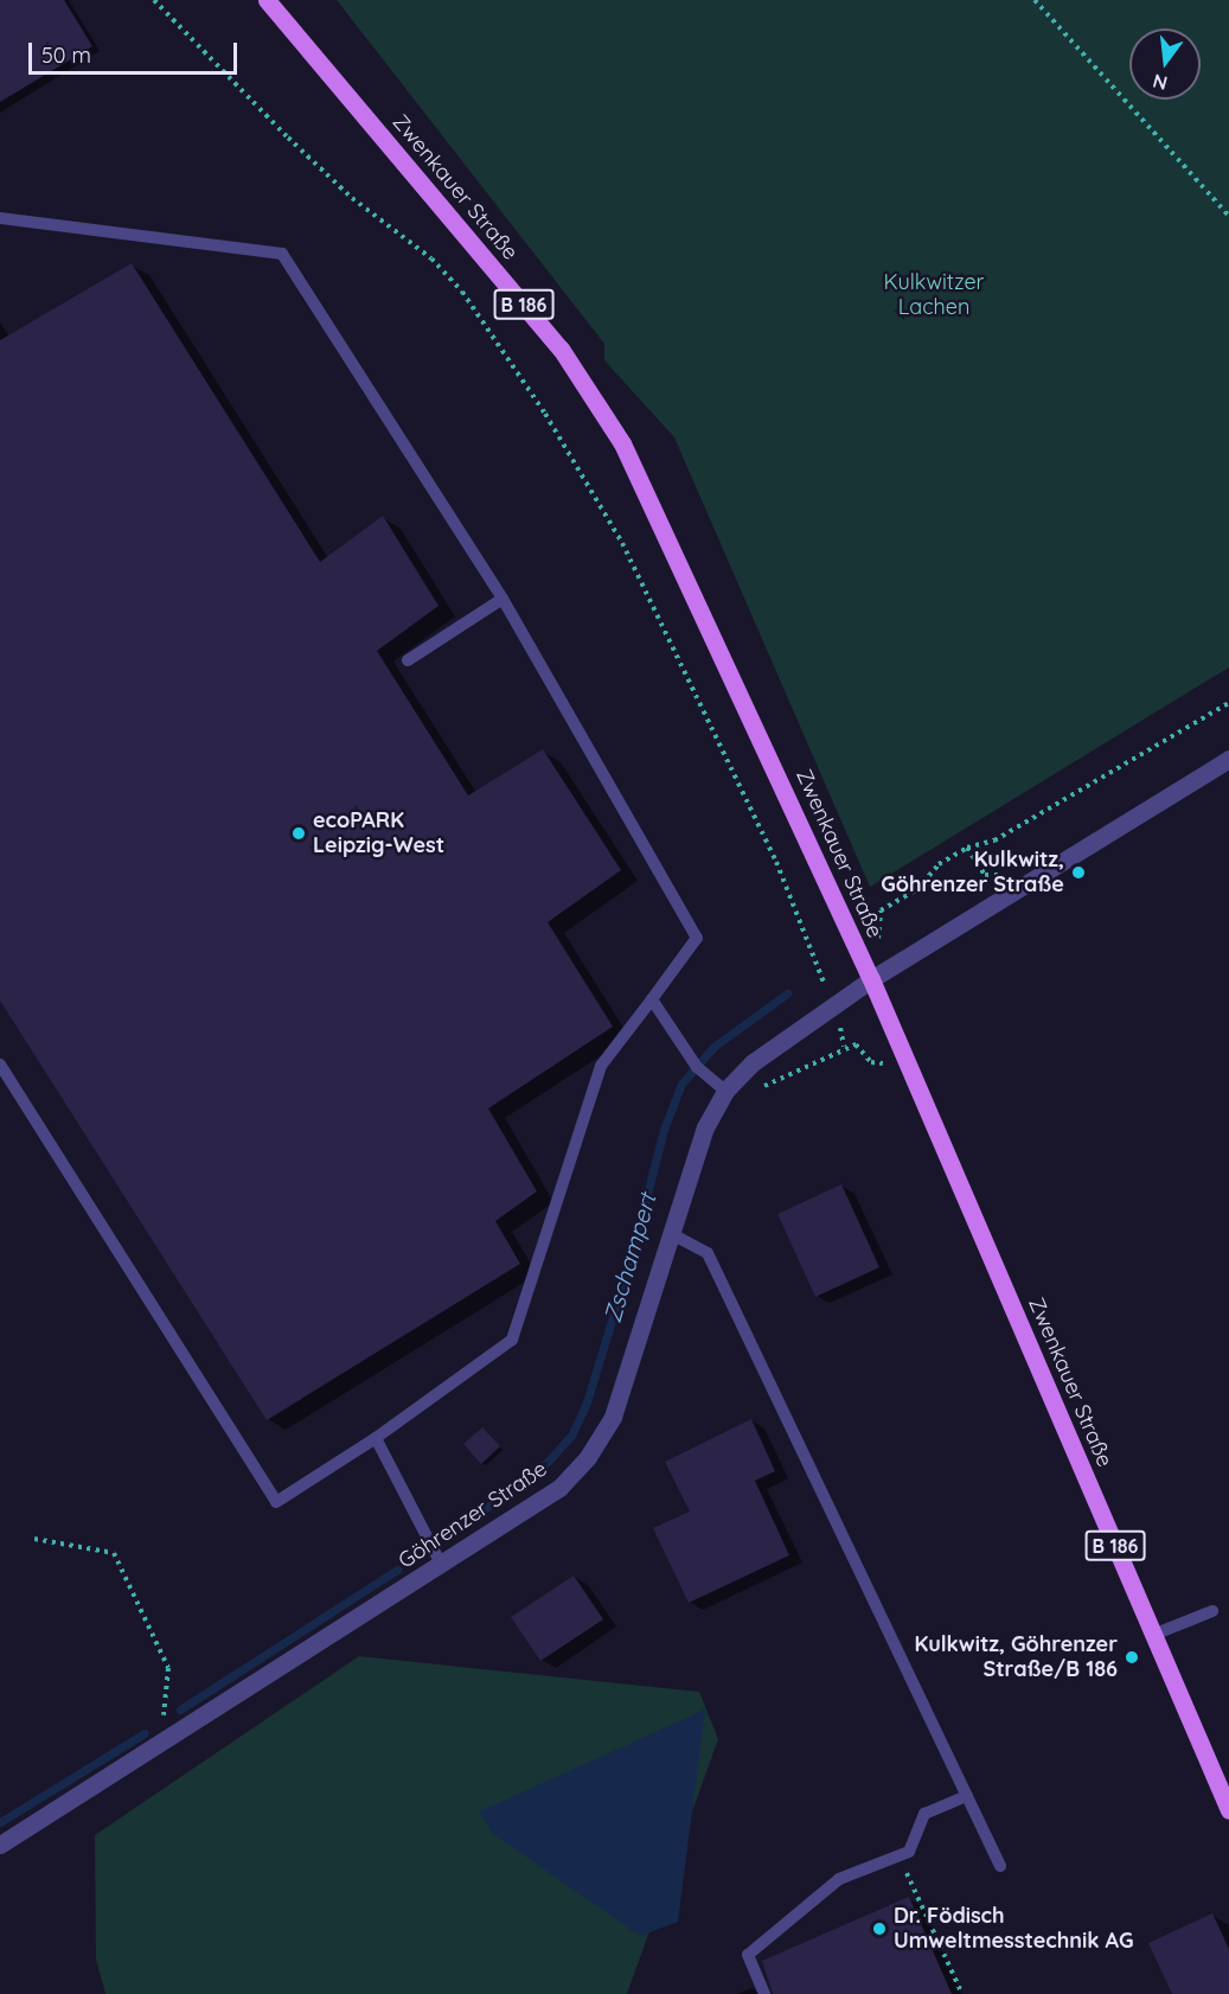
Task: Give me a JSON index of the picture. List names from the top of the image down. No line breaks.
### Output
{"streets":{"main road":["Zwenkauer Straße","B 186"],"street":["Göhrenzer Straße"]},"crossings":[["Zwenkauer Straße","Göhrenzer Straße"]],"water":["Zschampert"],"parks":["Kulkwitzer Lachen"],"places":["ecoPARK Leipzig-West","Kulkwitz, Göhrenzer Straße","Kulkwitz, Göhrenzer Straße/B 186","Dr. Födisch Umweltmesstechnik AG"],"scale_bar":"50 m","north":"bottom"}
